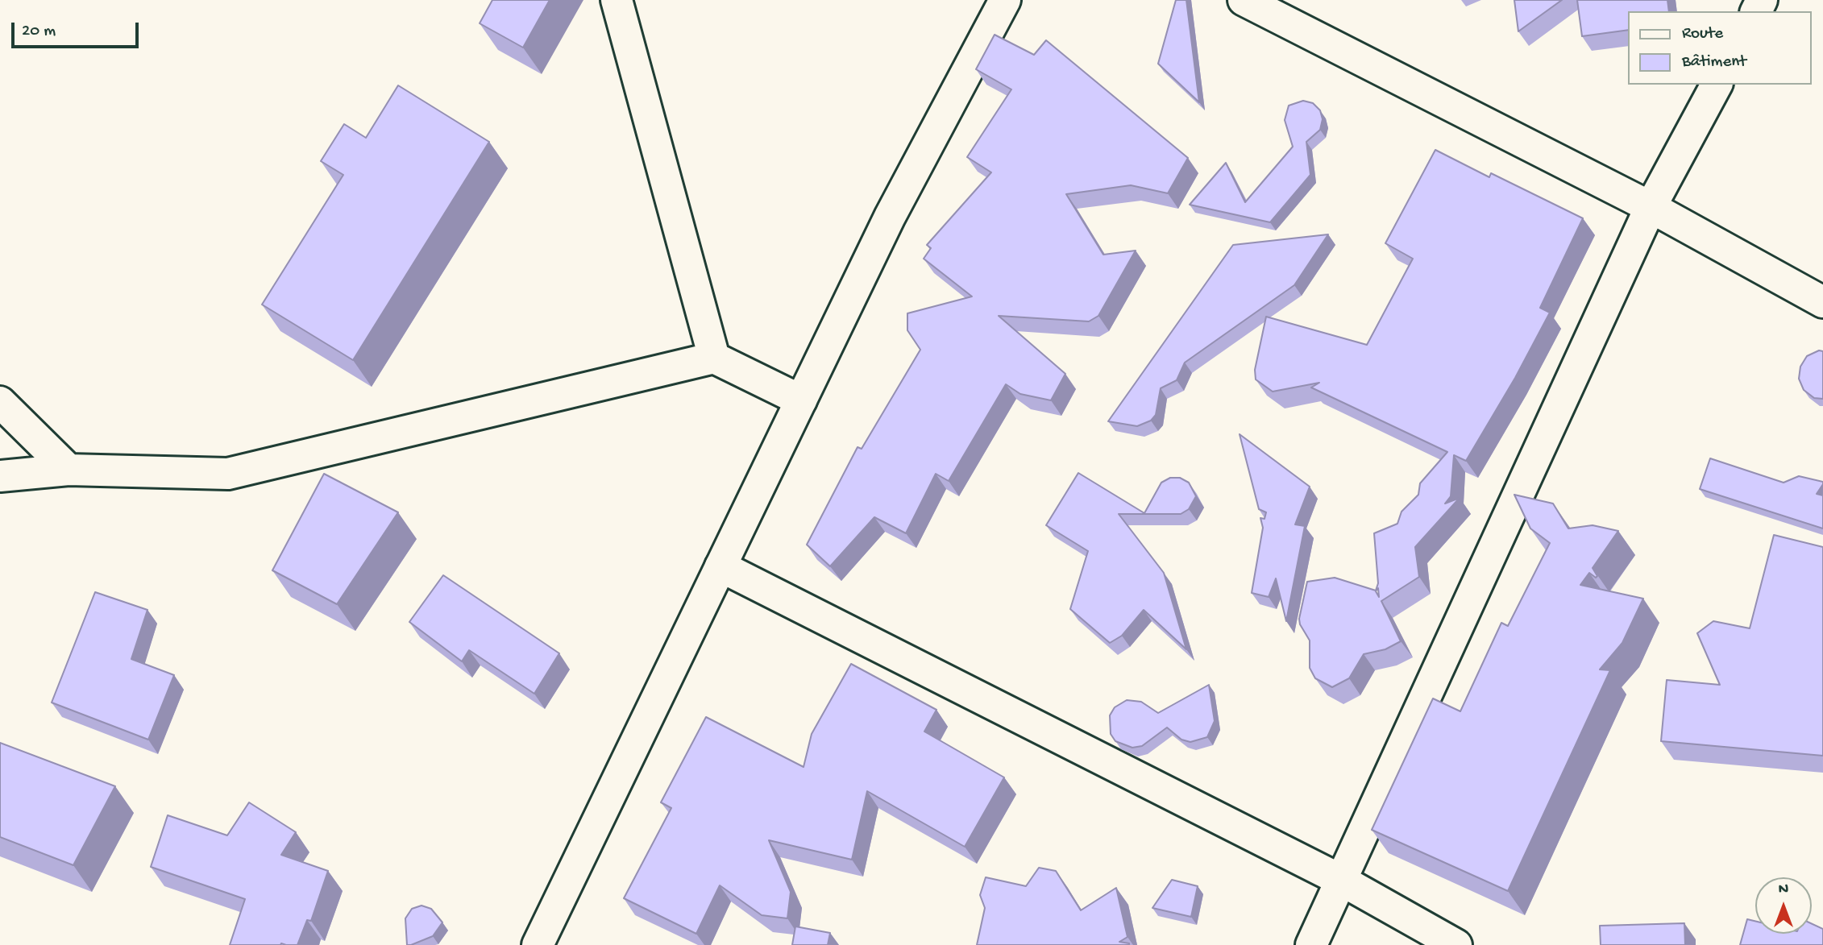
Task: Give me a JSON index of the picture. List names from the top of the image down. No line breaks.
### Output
{"legend":["Route","Bâtiment"],"scale_bar":"20 m","north":"top"}
